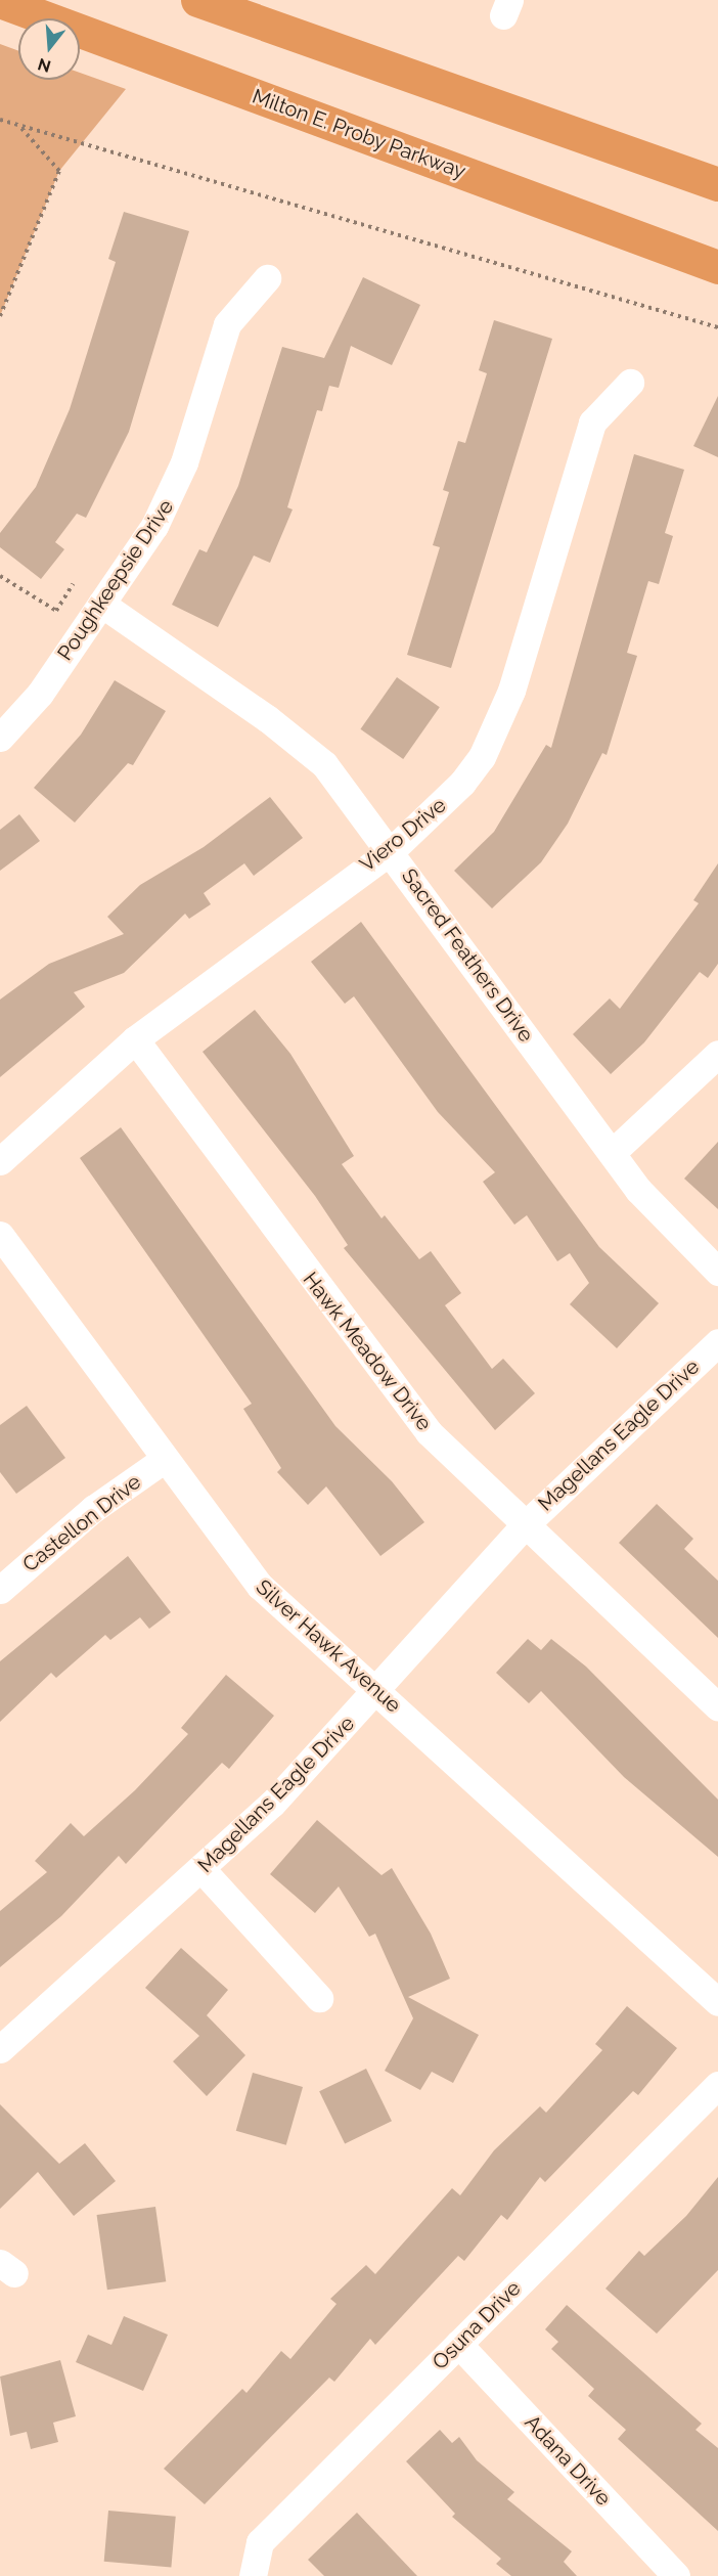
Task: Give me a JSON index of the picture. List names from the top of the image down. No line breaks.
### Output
{"streets":{"highway":["Milton E. Proby Parkway"],"street":["Poughkeepsie Drive","Viero Drive","Sacred Feathers Drive","Hawk Meadow Drive","Magellans Eagle Drive","Castellon Drive","Silver Hawk Avenue","Osuna Drive","Adana Drive"]},"crossings":[["Poughkeepsie Drive","Sacred Feathers Drive"],["Viero Drive","Sacred Feathers Drive"],["Viero Drive","Hawk Meadow Drive"],["Hawk Meadow Drive","Magellans Eagle Drive"],["Magellans Eagle Drive","Silver Hawk Avenue"],["Castellon Drive","Silver Hawk Avenue"],["Osuna Drive","Adana Drive"]],"north":"bottom"}
